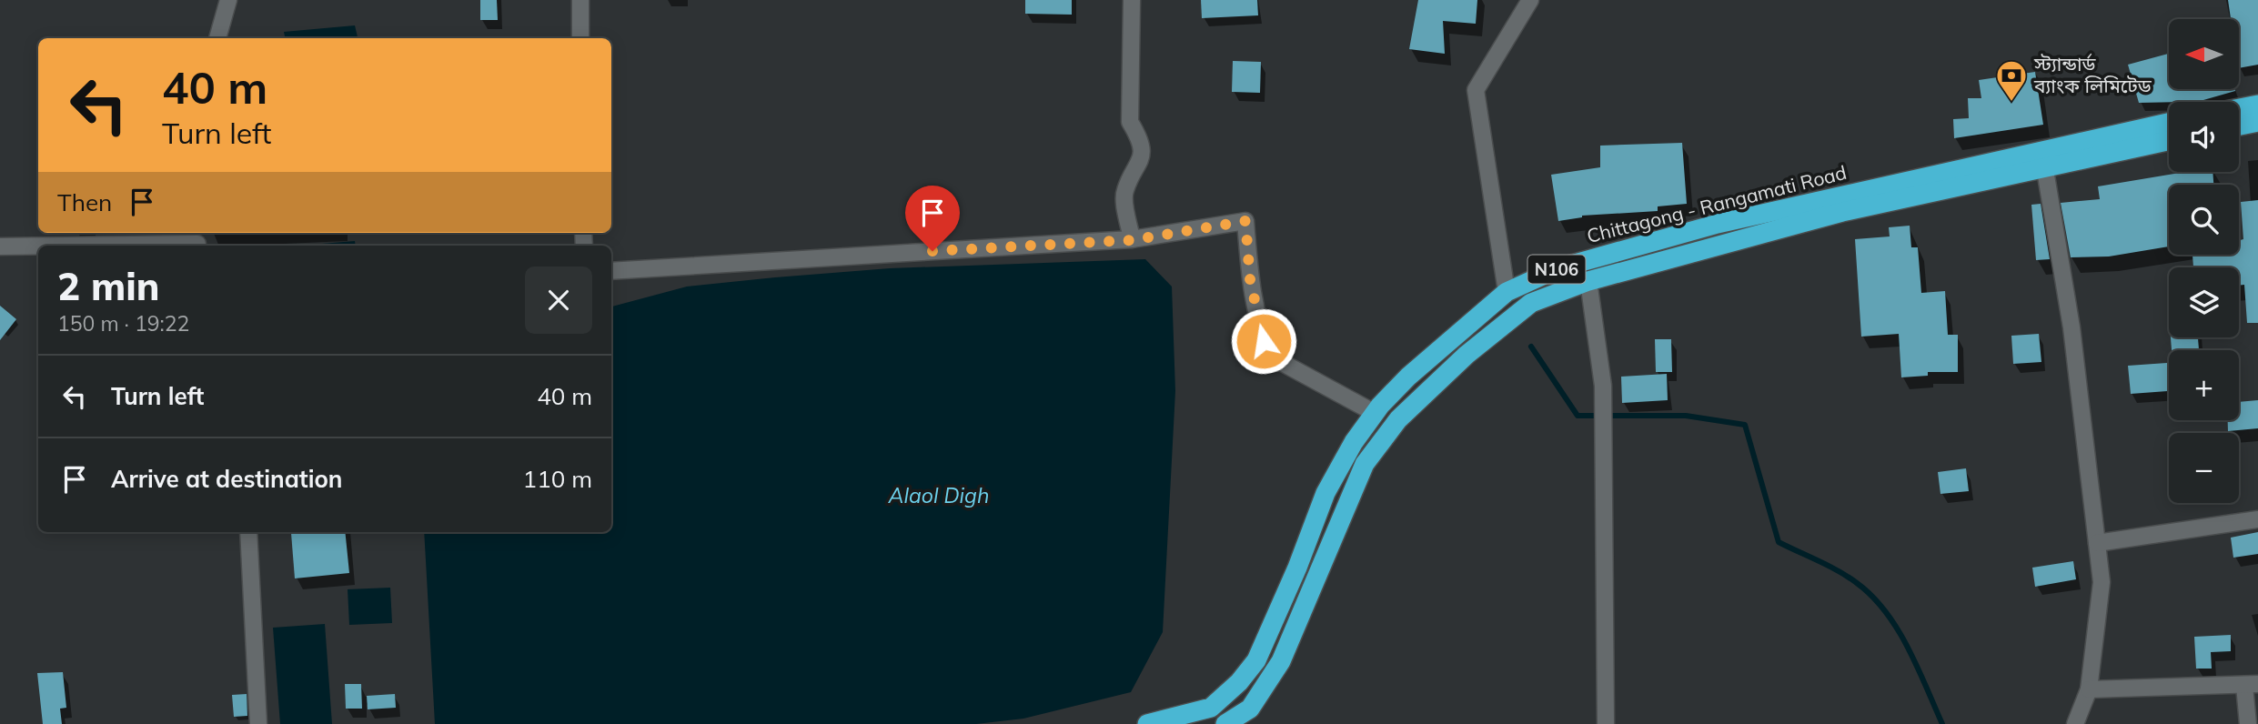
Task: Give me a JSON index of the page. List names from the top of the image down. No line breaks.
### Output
{"streets":{"highway":["Chittagong - Rangamati Road","N106"]},"water":["Alaol Digh"],"places":{"bank":["স্ট্যান্ডার্ড ব্যাংক লিমিটেড"]},"north":"left","page":{"map_buttons":["+","−"],"turn":["40 m","Turn left"],"then":"Then","heading":["2 min","150 m · 19:22"],"list":[{"name":"Turn left","value":"40 m"},{"name":"Arrive at destination","value":"110 m"}]}}
